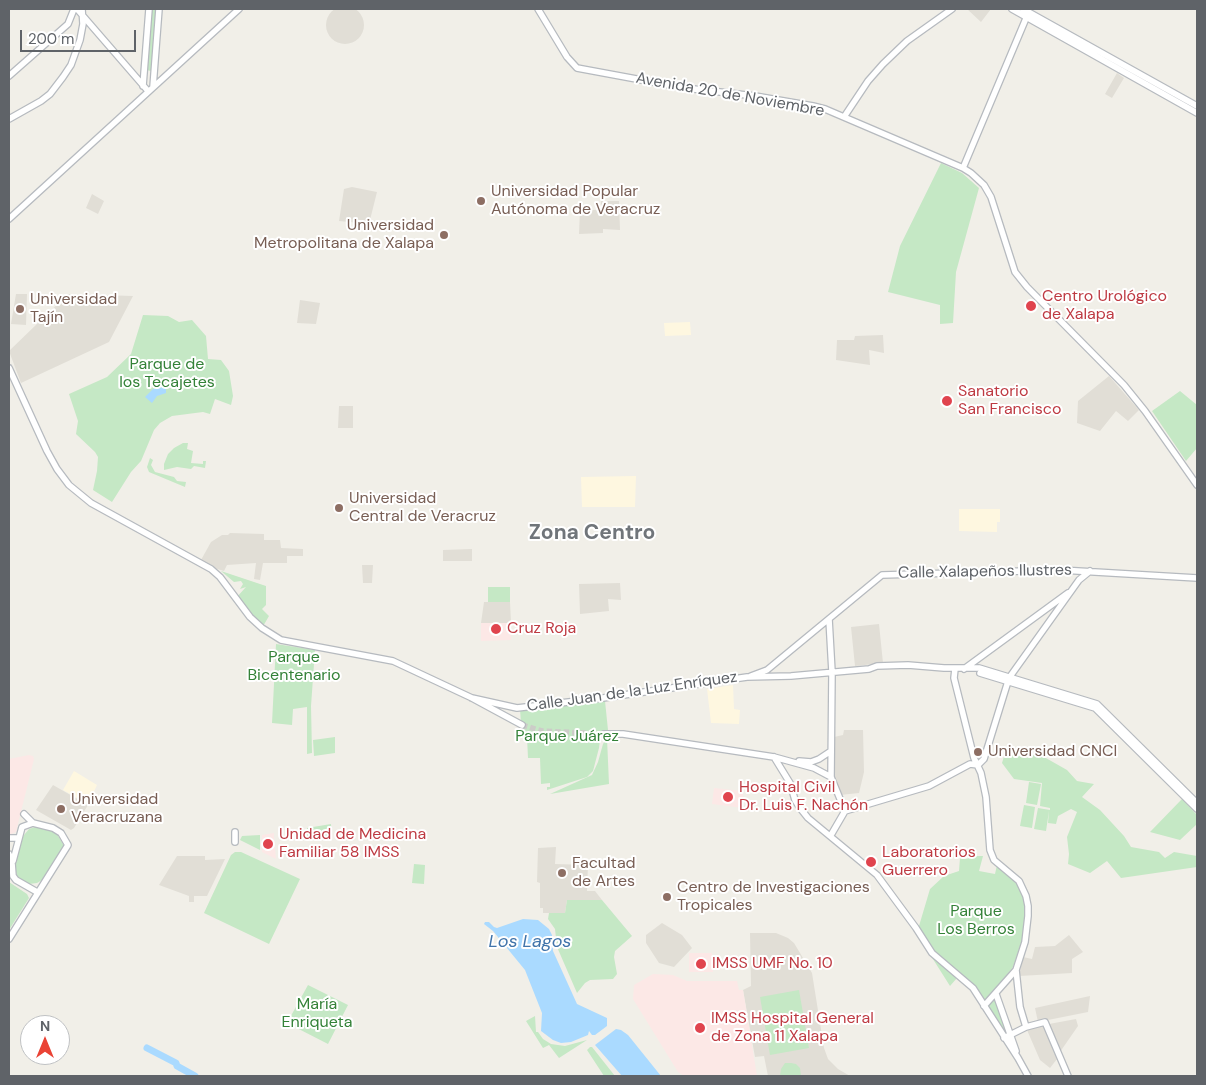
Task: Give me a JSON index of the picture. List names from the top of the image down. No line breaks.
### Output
{"streets":{"main road":["Avenida 20 de Noviembre","Calle Xalapeños Ilustres","Calle Juan de la Luz Enríquez"]},"crossings":[["Calle Xalapeños Ilustres","Calle Juan de la Luz Enríquez"]],"districts":["Zona Centro"],"water":["Los Lagos"],"parks":["Parque de los Tecajetes","Parque Bicentenario","Parque Juárez","Parque Los Berros","María Enriqueta"],"places":["Universidad Popular Autónoma de Veracruz","Universidad Metropolitana de Xalapa","Centro Urológico de Xalapa","Universidad Tajín","Sanatorio San Francisco","Universidad Central de Veracruz","Cruz Roja","Universidad CNCI","Hospital Civil Dr. Luis F. Nachón","Universidad Veracruzana","Unidad de Medicina Familiar 58 IMSS","Laboratorios Guerrero","Facultad de Artes","Centro de Investigaciones Tropicales","IMSS UMF No. 10","IMSS Hospital General de Zona 11 Xalapa"],"scale_bar":"200 m","north":"top"}
